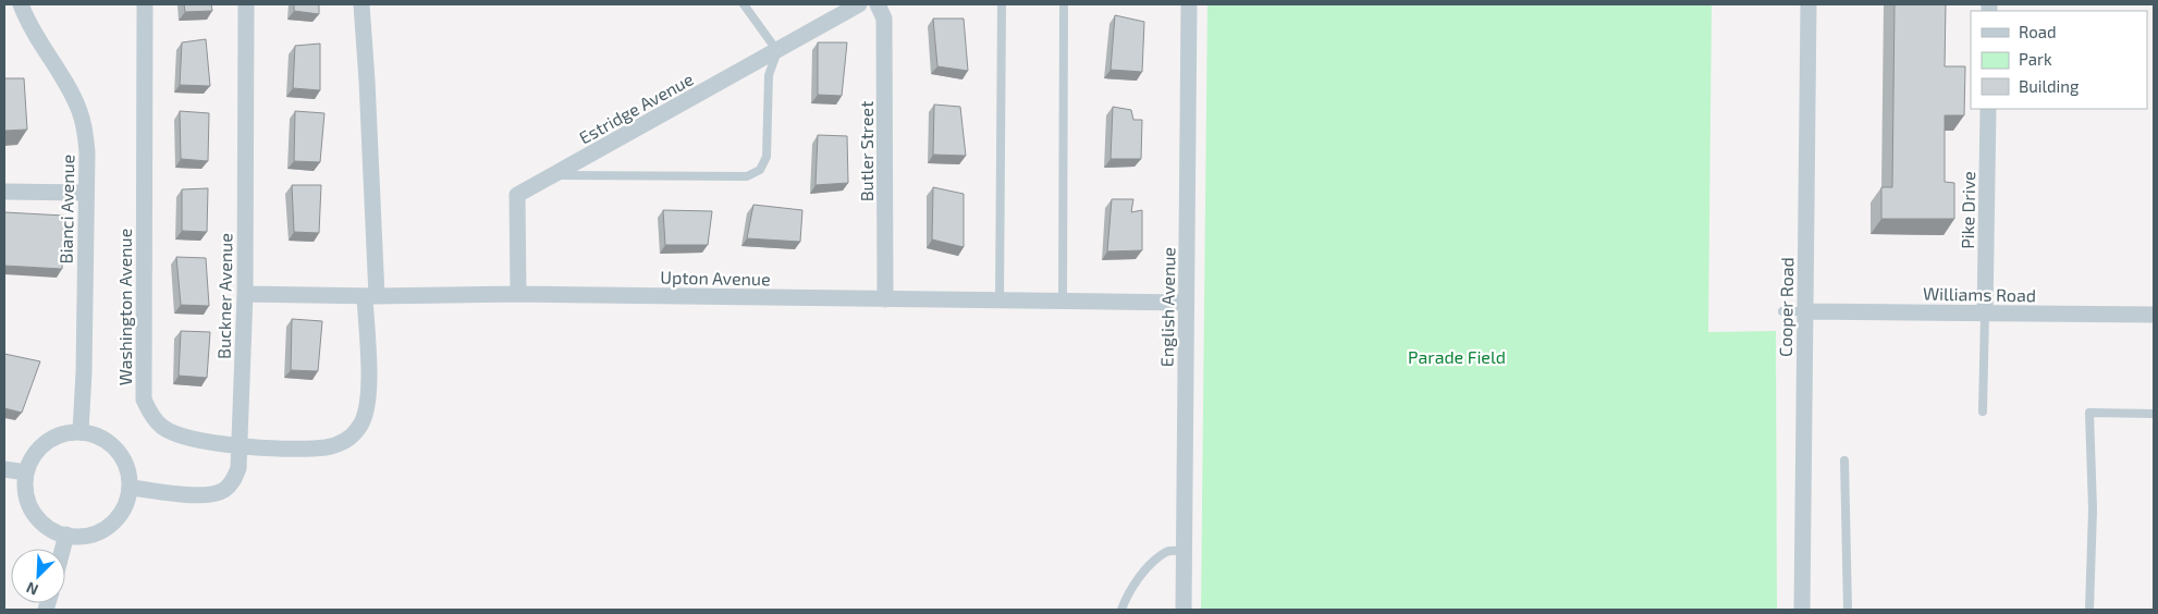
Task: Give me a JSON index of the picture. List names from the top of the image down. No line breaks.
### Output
{"streets":{"street":["Estridge Avenue","Butler Street","Bianci Avenue","Pike Drive","Upton Avenue","Williams Road","Buckner Avenue","Washington Avenue","English Avenue","Cooper Road"]},"crossings":[["Estridge Avenue","Upton Avenue"],["Butler Street","Upton Avenue"],["Bianci Avenue","Buckner Avenue"],["Pike Drive","Williams Road"],["Upton Avenue","Buckner Avenue"],["Upton Avenue","Washington Avenue"],["Upton Avenue","English Avenue"],["Williams Road","Cooper Road"],["Buckner Avenue","Washington Avenue"]],"parks":["Parade Field"],"legend":["Road","Park","Building"],"north":"bottom left"}
